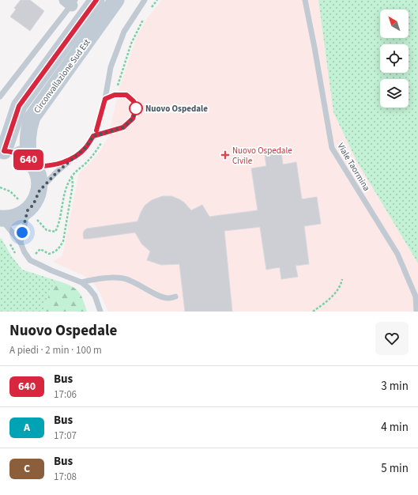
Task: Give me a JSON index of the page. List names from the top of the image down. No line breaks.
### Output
{"streets":{"main road":["Circonvallazione Sud Est"],"lane":["Viale Taormina"]},"places":{"other":["Nuovo Ospedale"],"health":["Nuovo Ospedale Civile"]},"lines":["bus line 640"],"north":"top left","page":{"on_map":"640","heading":["Nuovo Ospedale","A piedi · 2 min · 100 m"],"list":[{"mark":"640","name":"Bus","note":"17:06","value":"3 min"},{"mark":"A","name":"Bus","note":"17:07","value":"4 min"},{"mark":"C","name":"Bus","note":"17:08","value":"5 min"}]}}
